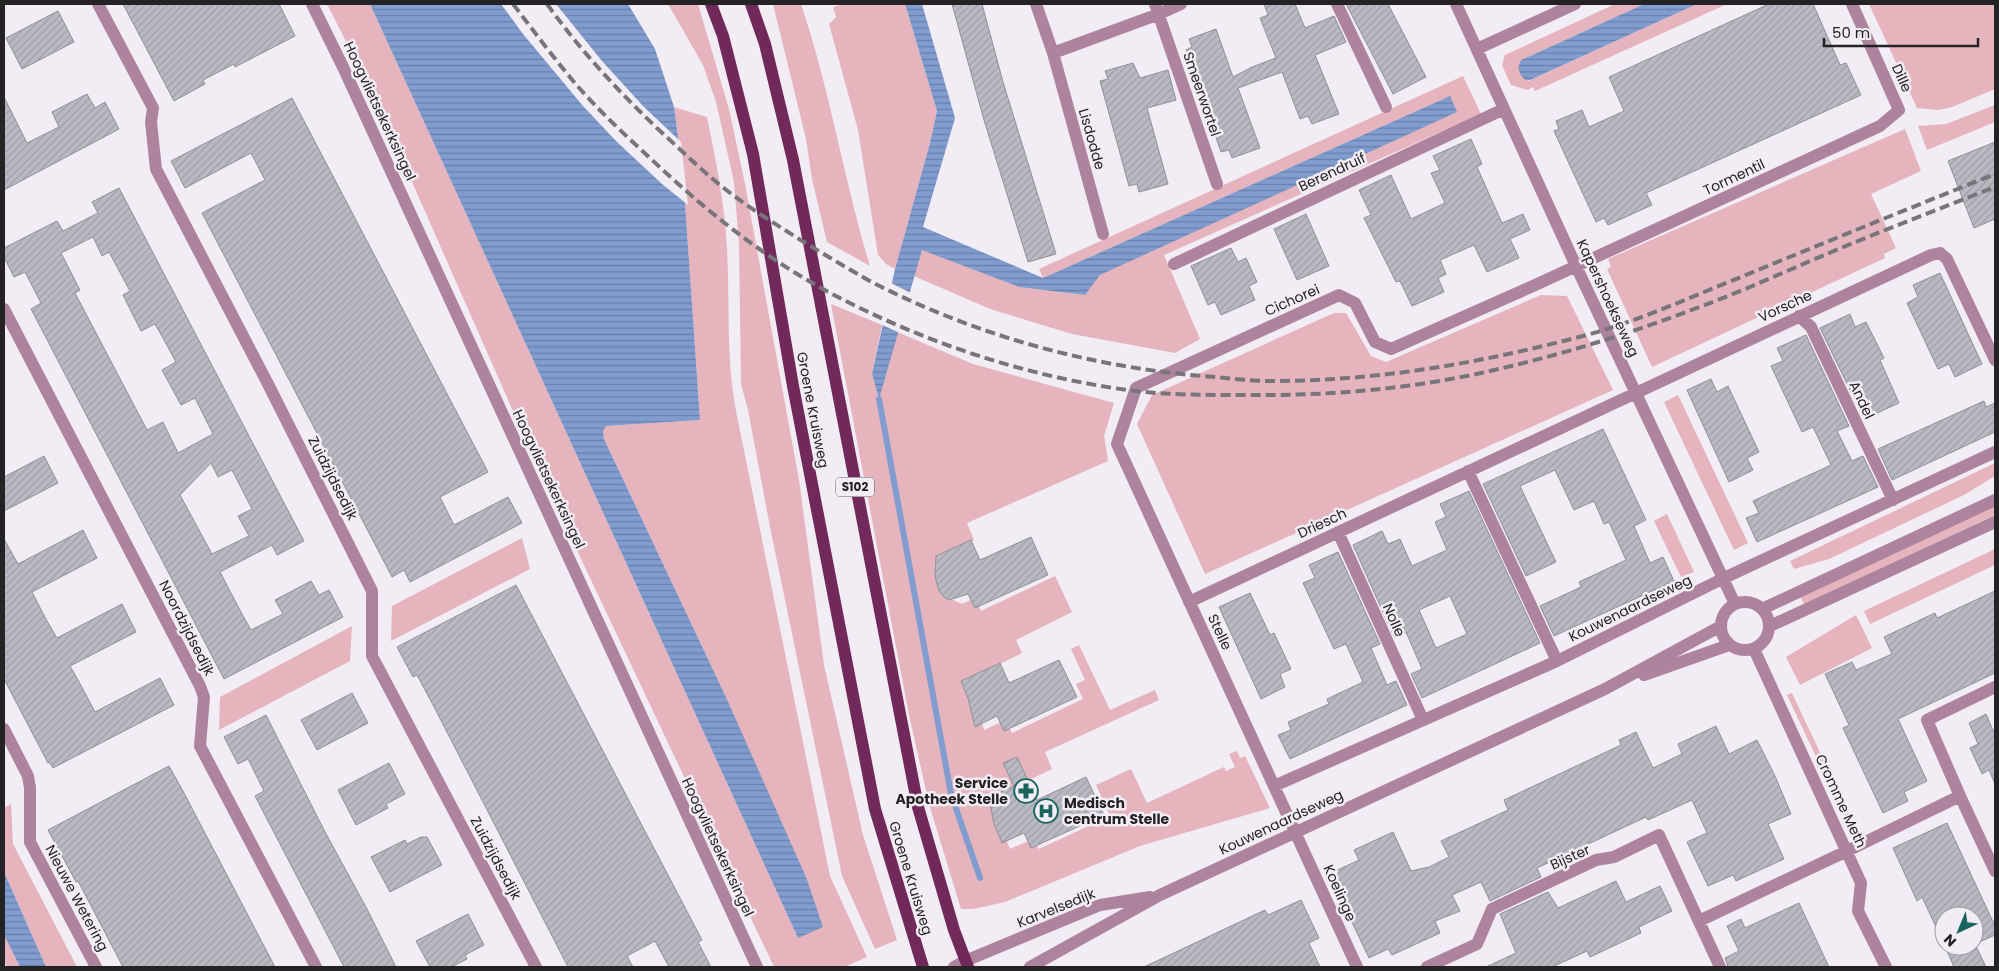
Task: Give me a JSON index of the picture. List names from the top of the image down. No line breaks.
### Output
{"streets":{"main road":["Groene Kruisweg","S102"],"street":["Dille","Smeerwortel","Hoogvlietsekerksingel","Lisdodde","Berendruif","Tormentil","Kapershoekseweg","Cichorei","Vorsche","Andel","Zuidzijdsedijk","Driesch","Kouwenaardseweg","Nolle","Noordzijdsedijk","Stelle","Cromme Meth","Bijster","Koelinge","Nieuwe Wetering","Karvelsedijk"]},"crossings":[["Dille","Tormentil"],["Berendruif","Kapershoekseweg"],["Tormentil","Kapershoekseweg"],["Tormentil","Cichorei"],["Kapershoekseweg","Cichorei"],["Kapershoekseweg","Vorsche"],["Kapershoekseweg","Driesch"],["Kapershoekseweg","Kouwenaardseweg"],["Kapershoekseweg","Cromme Meth"],["Cichorei","Stelle"],["Vorsche","Andel"],["Vorsche","Driesch"],["Andel","Kouwenaardseweg"],["Groene Kruisweg","Karvelsedijk"],["Driesch","Nolle"],["Driesch","Stelle"],["Kouwenaardseweg","Nolle"],["Kouwenaardseweg","Stelle"],["Kouwenaardseweg","Cromme Meth"],["Kouwenaardseweg","Koelinge"],["Kouwenaardseweg","Karvelsedijk"],["Stelle","Koelinge"]],"places":{"pharmacy":["Service Apotheek Stelle"],"hospital":["Medisch centrum Stelle"]},"scale_bar":"50 m","north":"bottom left"}
